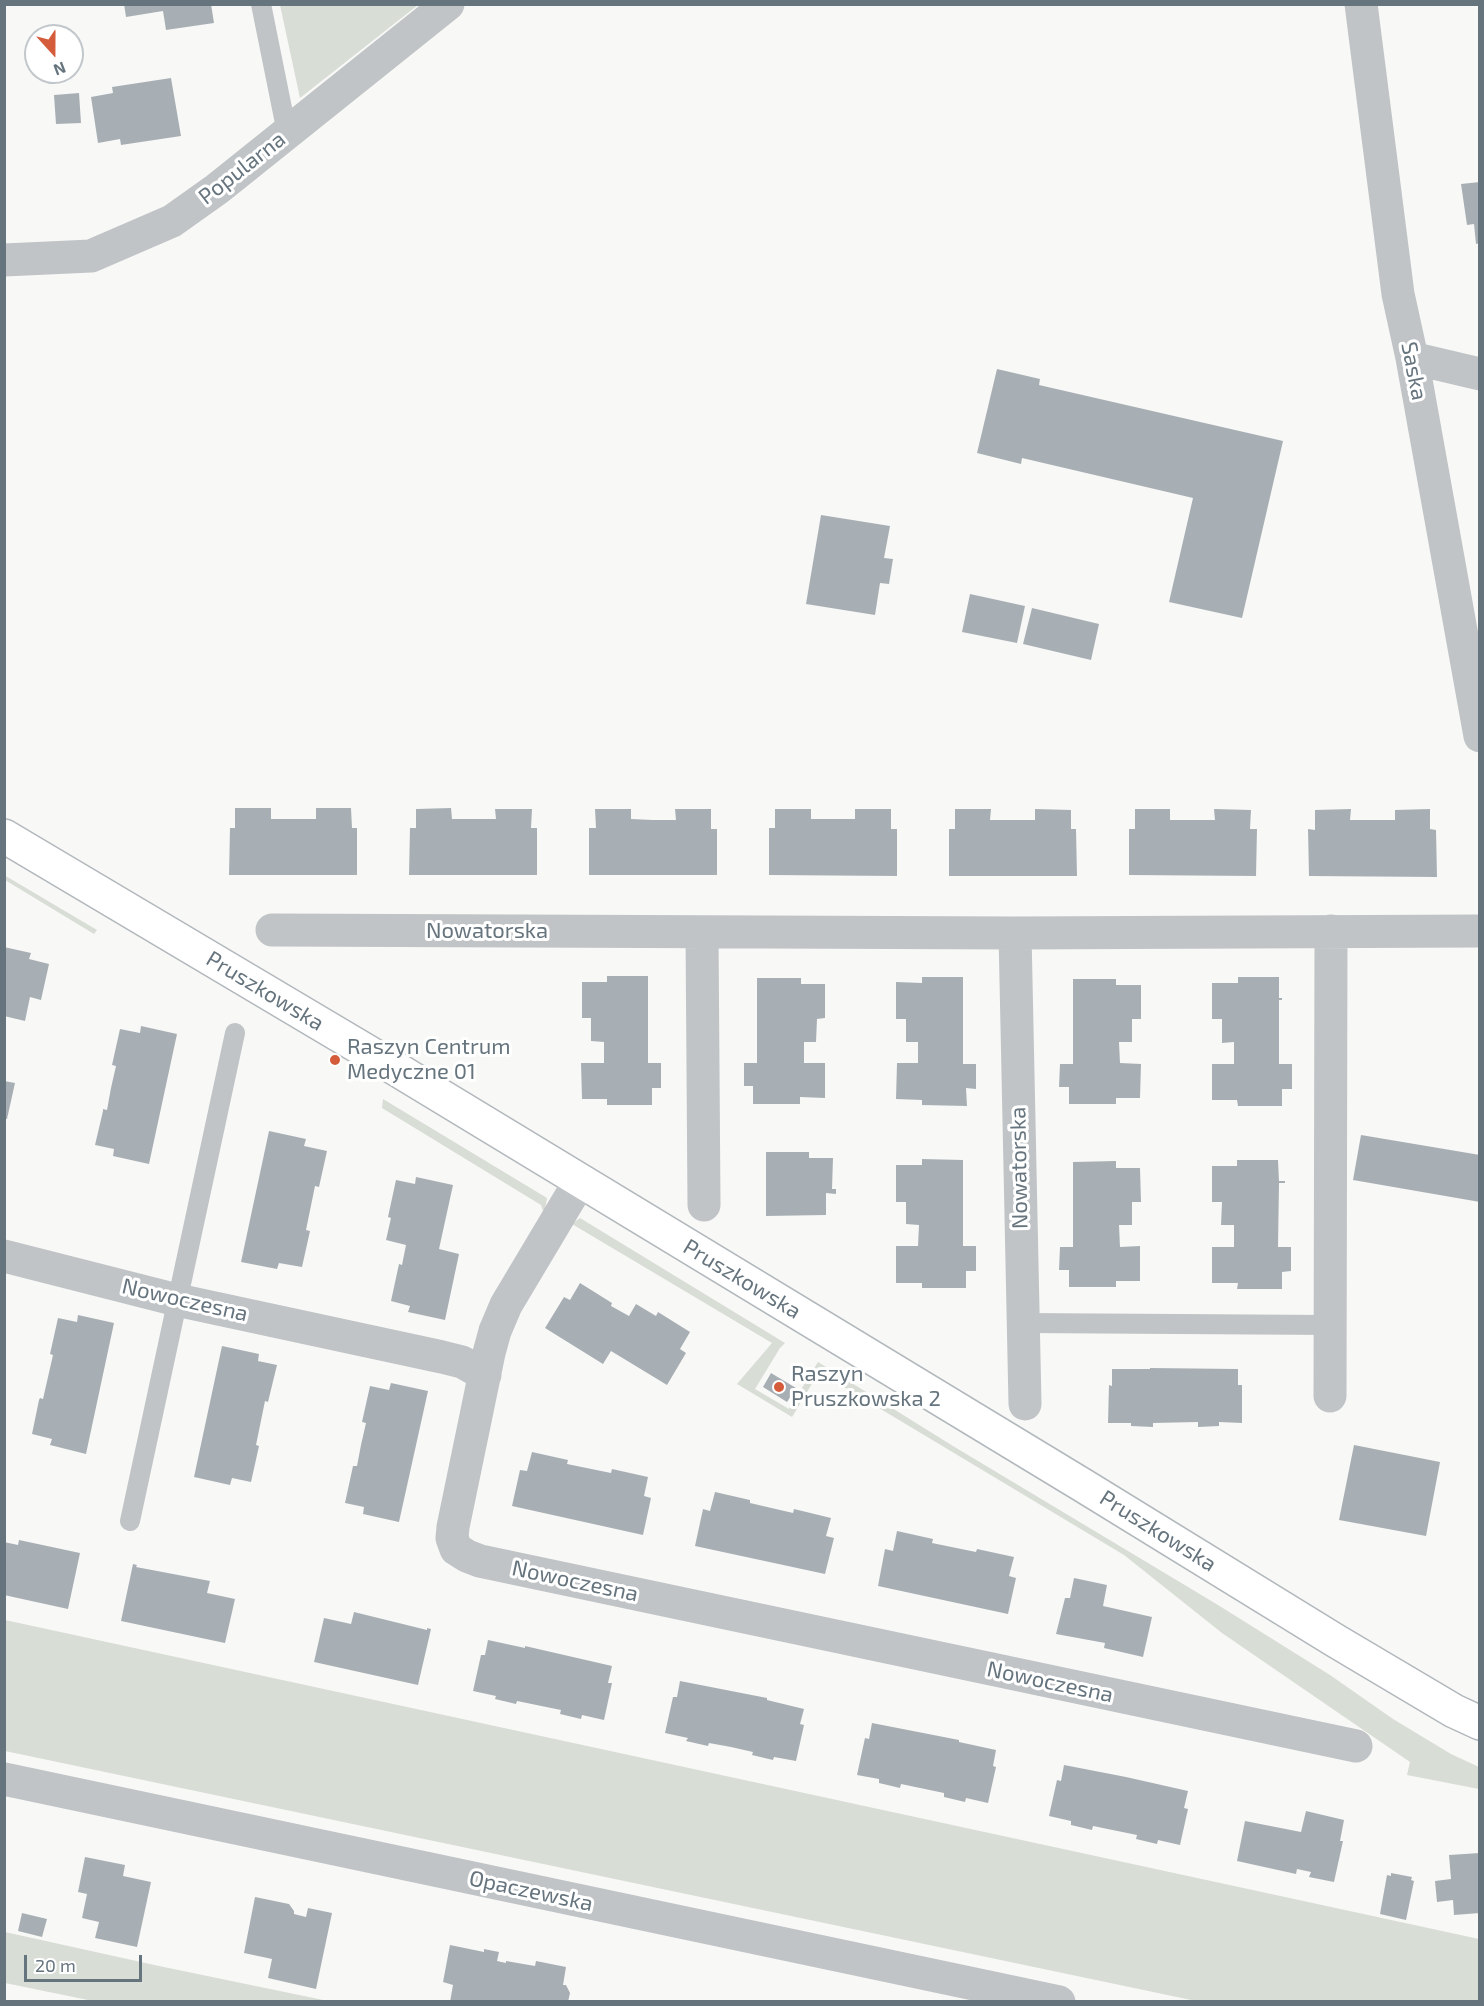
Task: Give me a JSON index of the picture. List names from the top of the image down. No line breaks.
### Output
{"streets":{"street":["Popularna","Saska","Nowatorska","Pruszkowska","Nowoczesna","Opaczewska"]},"places":["Raszyn Centrum Medyczne 01","Raszyn Pruszkowska 2"],"scale_bar":"20 m","north":"bottom"}
